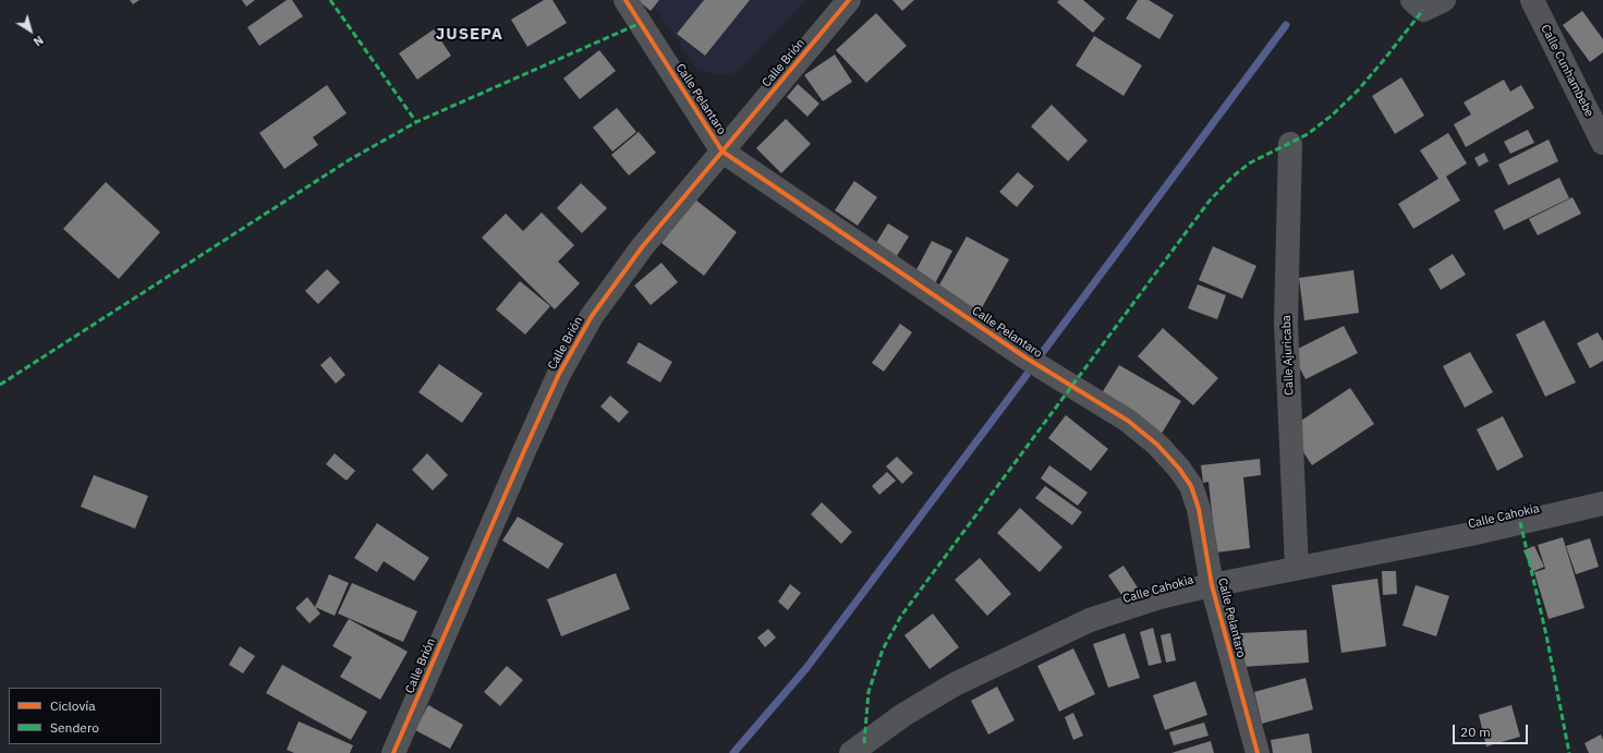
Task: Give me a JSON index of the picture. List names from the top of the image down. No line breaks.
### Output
{"streets":{"street":["Calle Brión","Calle Cunhambebe","Calle Pelantaro","Calle Ajuricaba","Calle Cahokia"]},"crossings":[["Calle Brión","Calle Pelantaro"],["Calle Pelantaro","Calle Cahokia"],["Calle Ajuricaba","Calle Cahokia"]],"districts":["JUSEPA"],"legend":["Ciclovía","Sendero"],"scale_bar":"20 m","north":"bottom right"}
